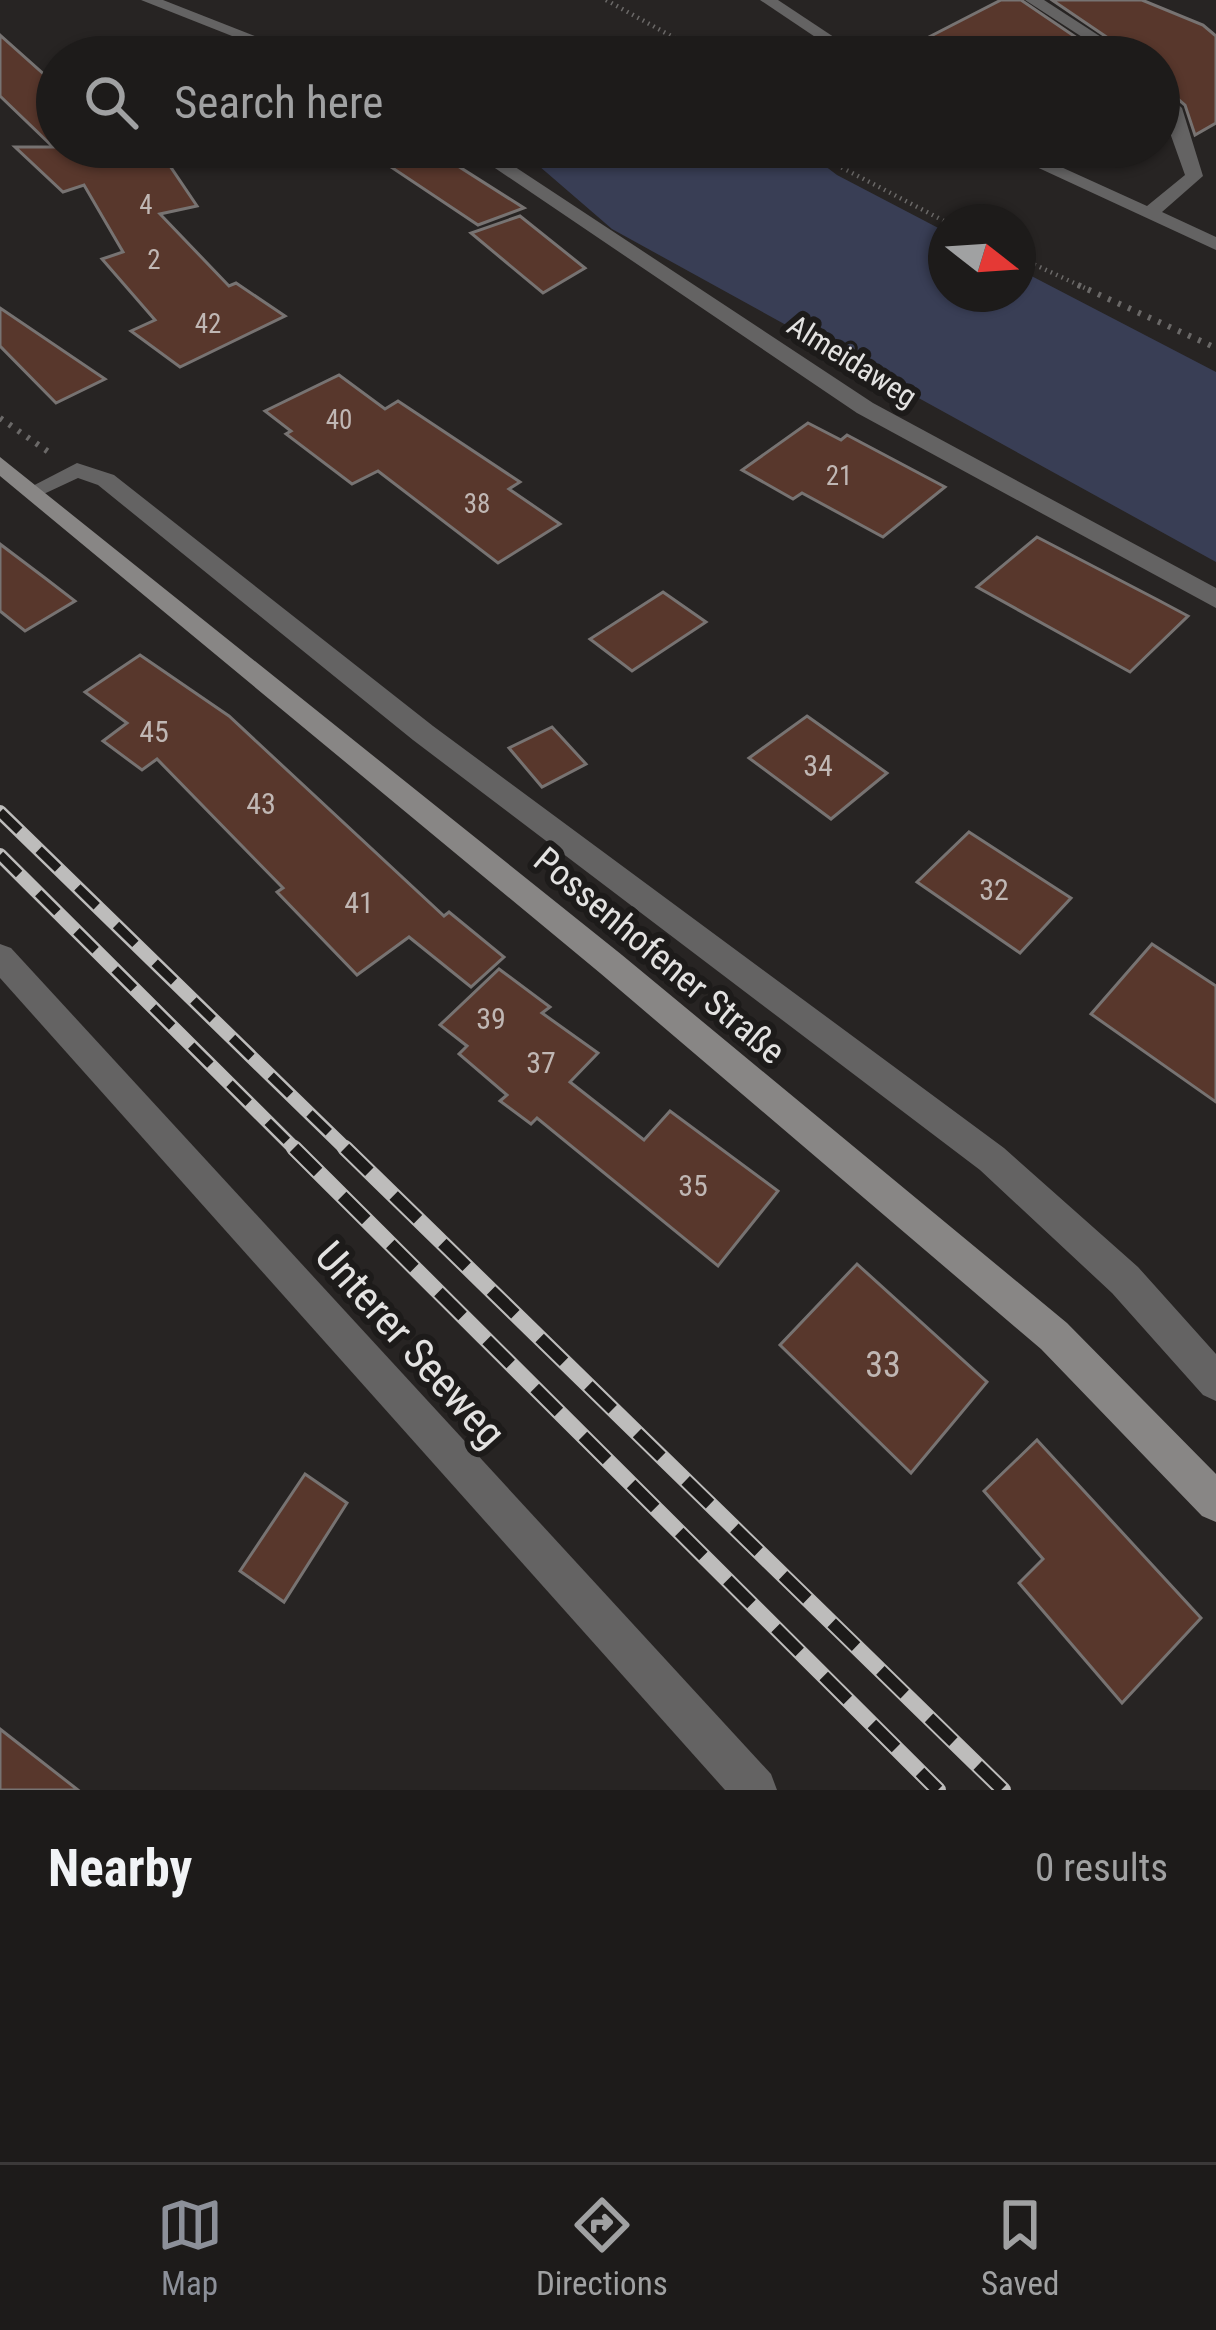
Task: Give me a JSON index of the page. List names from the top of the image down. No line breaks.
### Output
{"streets":{"main road":["Possenhofener Straße"],"street":["Almeidaweg","Unterer Seeweg"]},"house_numbers":["4","2","42","40","21","38","45","34","43","32","41","39","37","35","33"],"north":"right","page":{"search":"Search here","heading":["Nearby","0 results"],"nav":["Map","Directions","Saved"]}}
